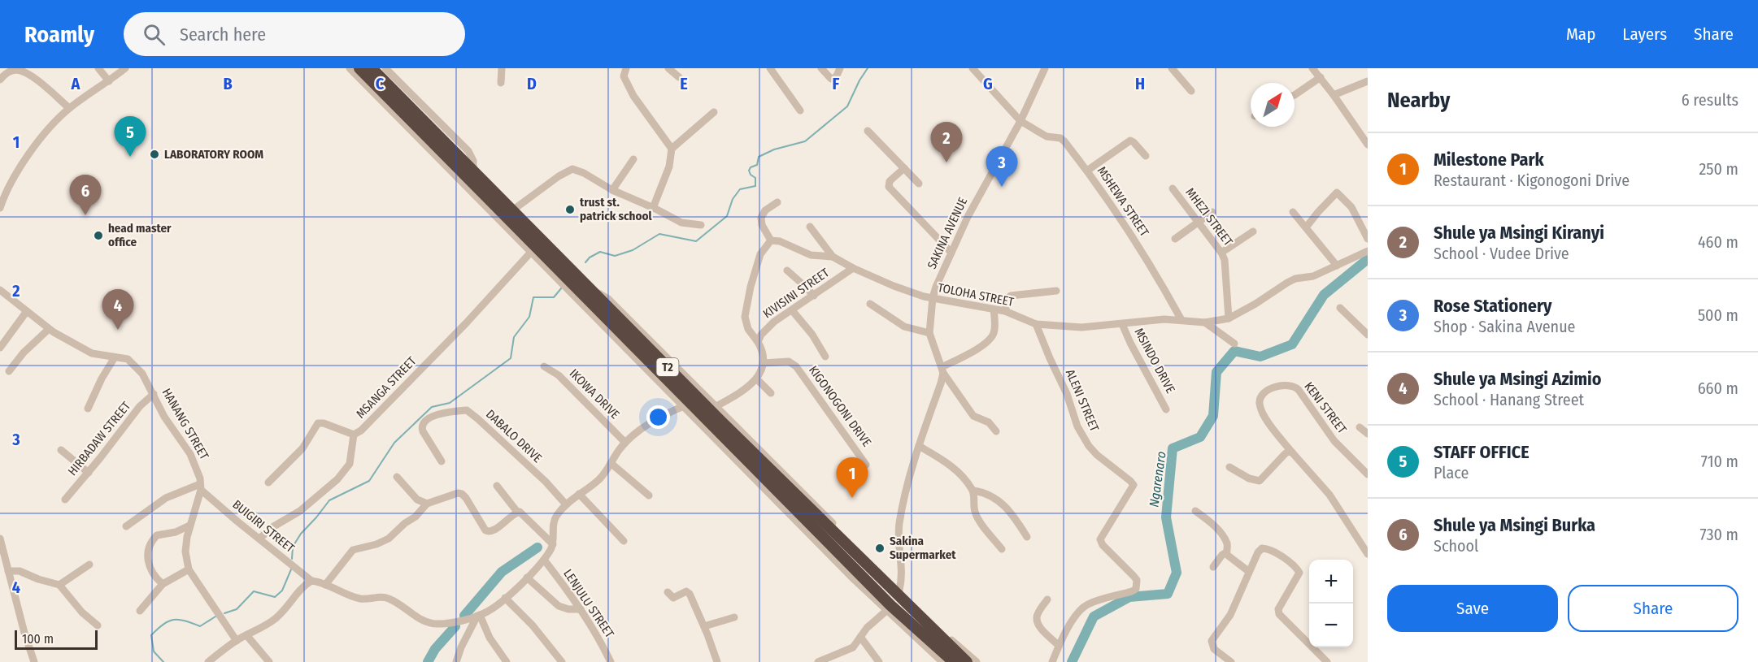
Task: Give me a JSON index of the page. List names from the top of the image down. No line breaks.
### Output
{"streets":{"highway":["T2"],"street":["MSHEWA STREET","MHEZI STREET","SAKINA AVENUE","KIVISINI STREET","TOLOHA STREET","MSINDO DRIVE","MSANGA STREET","IKOWA DRIVE","ALENI STREET","KIGONOGONI DRIVE","KENI STREET","HANANG STREET","DABALO DRIVE","HIRBADAW STREET","BUIGIRI STREET","LENJULU STREET"]},"crossings":[["MSHEWA STREET","SAKINA AVENUE"],["MSHEWA STREET","TOLOHA STREET"],["MHEZI STREET","TOLOHA STREET"],["SAKINA AVENUE","TOLOHA STREET"],["KIVISINI STREET","TOLOHA STREET"],["TOLOHA STREET","MSINDO DRIVE"],["TOLOHA STREET","ALENI STREET"],["T2","MSANGA STREET"],["MSANGA STREET","BUIGIRI STREET"],["HANANG STREET","HIRBADAW STREET"],["HANANG STREET","BUIGIRI STREET"]],"water":["Ngarenaro"],"places":["LABORATORY ROOM","trust st. patrick school","head master office","Sakina Supermarket"],"scale_bar":"100 m","north":"top right","page":{"header":"Roamly","search":"Search here","nav":["Map","Layers","Share"],"heading":["Nearby","6 results"],"pins":["5","2","3","6","4","1"],"list":[{"mark":"1","name":"Milestone Park","note":"Restaurant · Kigonogoni Drive","value":"250 m"},{"mark":"2","name":"Shule ya Msingi Kiranyi","note":"School · Vudee Drive","value":"460 m"},{"mark":"3","name":"Rose Stationery","note":"Shop · Sakina Avenue","value":"500 m"},{"mark":"4","name":"Shule ya Msingi Azimio","note":"School · Hanang Street","value":"660 m"},{"mark":"5","name":"STAFF OFFICE","note":"Place","value":"710 m"},{"mark":"6","name":"Shule ya Msingi Burka","note":"School","value":"730 m"}],"map_buttons":["+","−"],"buttons":["Save","Share"],"scale":"100 m"},"grid":{"columns":["A","B","C","D","E","F","G","H"],"rows":["1","2","3","4"]}}
